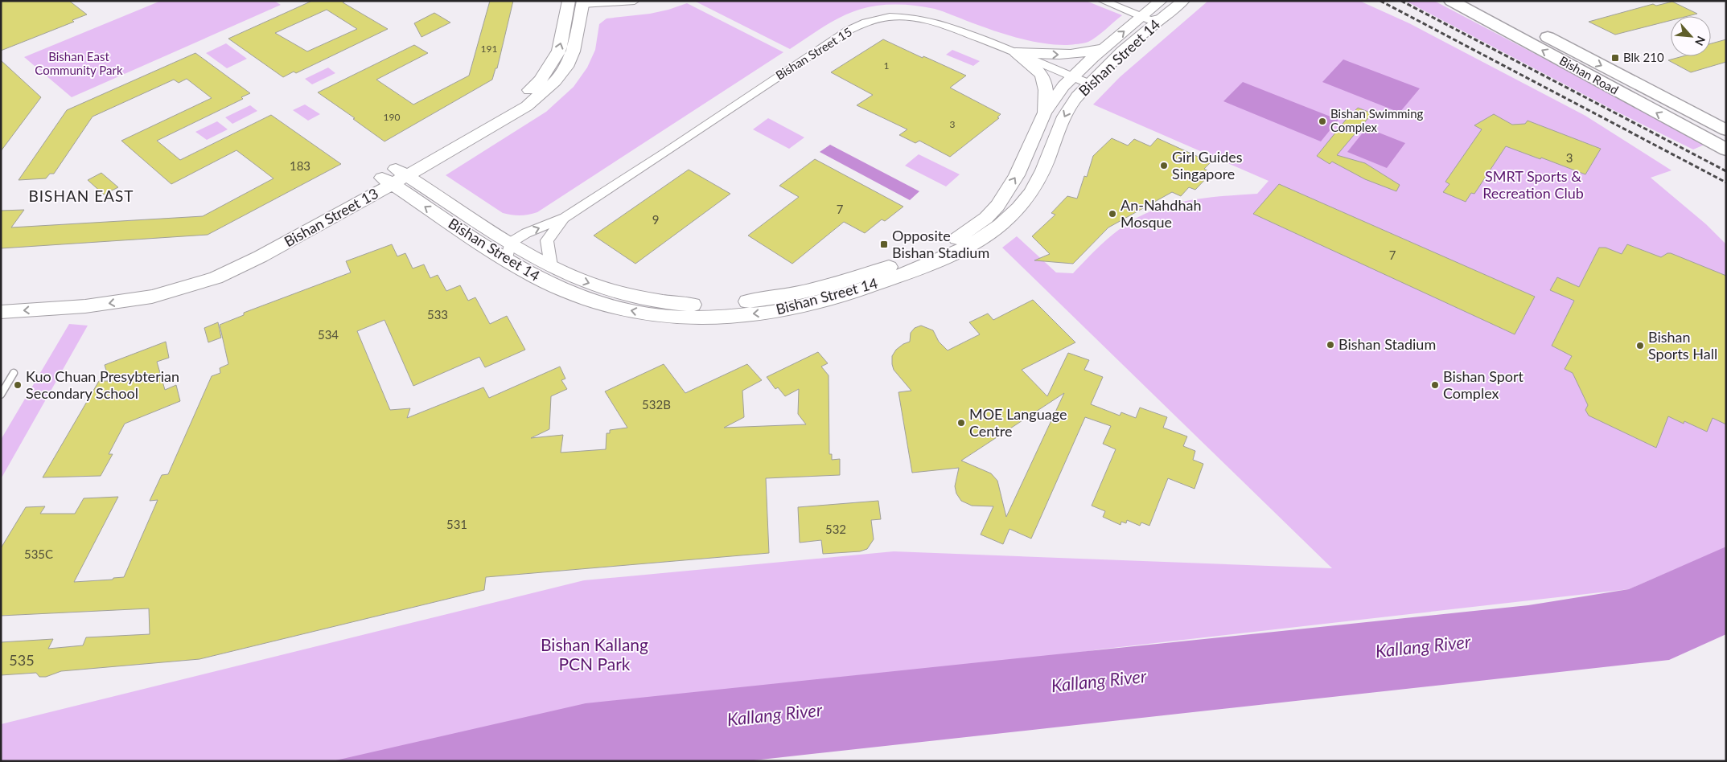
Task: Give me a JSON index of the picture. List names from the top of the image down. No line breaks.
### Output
{"streets":{"main road":["Bishan Road"],"street":["Bishan Street 15","Bishan Street 14","Bishan Street 13"]},"crossings":[["Bishan Street 15","Bishan Street 14"],["Bishan Street 14","Bishan Street 13"]],"districts":["BISHAN EAST"],"water":["Kallang River"],"parks":["Bishan East Community Park","SMRT Sports & Recreation Club","Bishan Kallang PCN Park"],"places":{"transit":["Blk 210","Opposite Bishan Stadium"],"other":["Bishan Swimming Complex","Girl Guides Singapore","An-Nahdhah Mosque","Bishan Stadium","Bishan Sports Hall","Kuo Chuan Presybterian Secondary School","Bishan Sport Complex","MOE Language Centre"]},"house_numbers":["191","1","190","3","3","183","7","9","7","533","534","532B","531","532","535C","535"],"north":"bottom right"}
